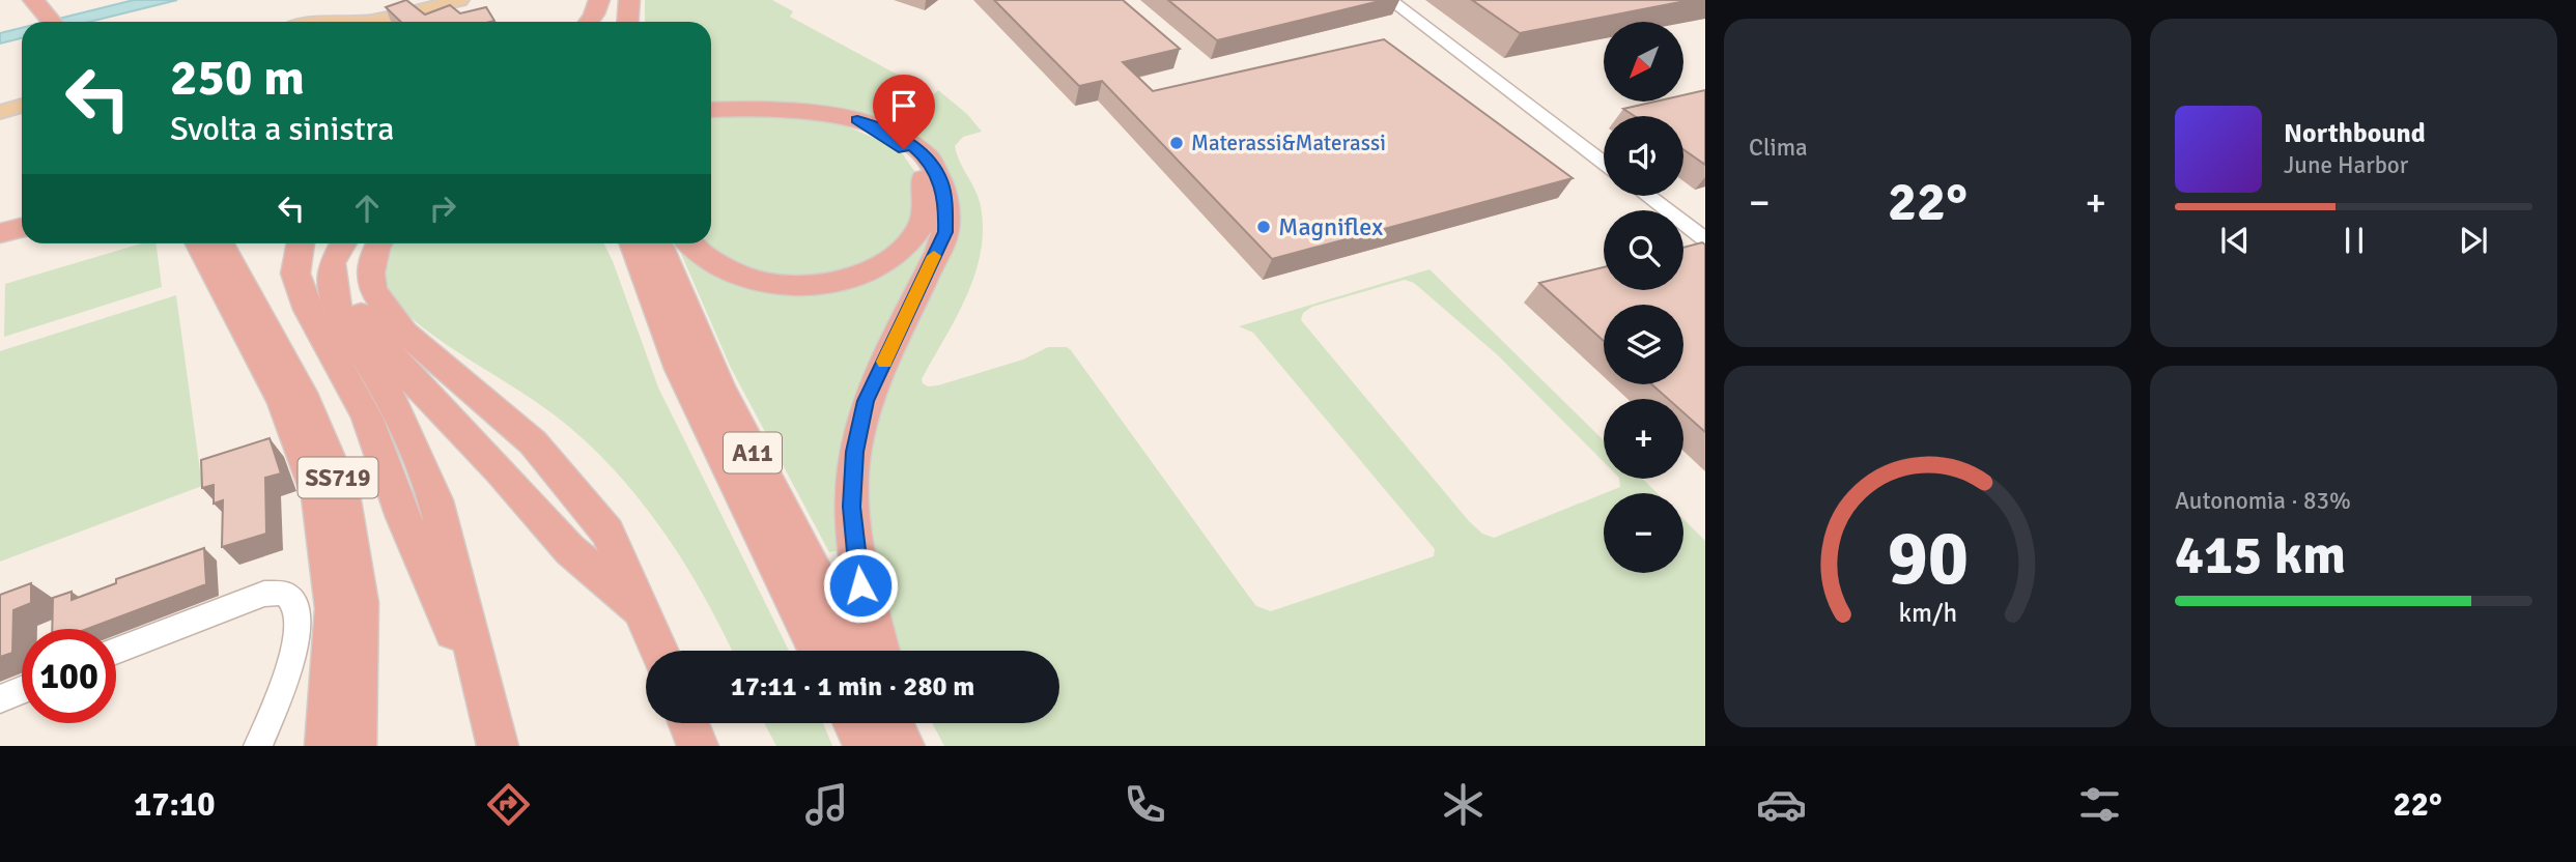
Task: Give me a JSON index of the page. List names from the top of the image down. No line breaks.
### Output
{"streets":{"highway":["A11","SS719"]},"places":["Materassi&Materassi","Magniflex"],"north":"bottom left","page":{"tile":["Clima",["Autonomia · 83%","415 km"]],"map_buttons":["+","−"],"turn":["250 m","Svolta a sinistra"],"song":["Northbound","June Harbor"],"heat":["−","22°","+"],"limit":"100","trip":"17:11 · 1 min · 280 m","tabs":["17:10","22°"],"gauge":["90","km/h"]}}
